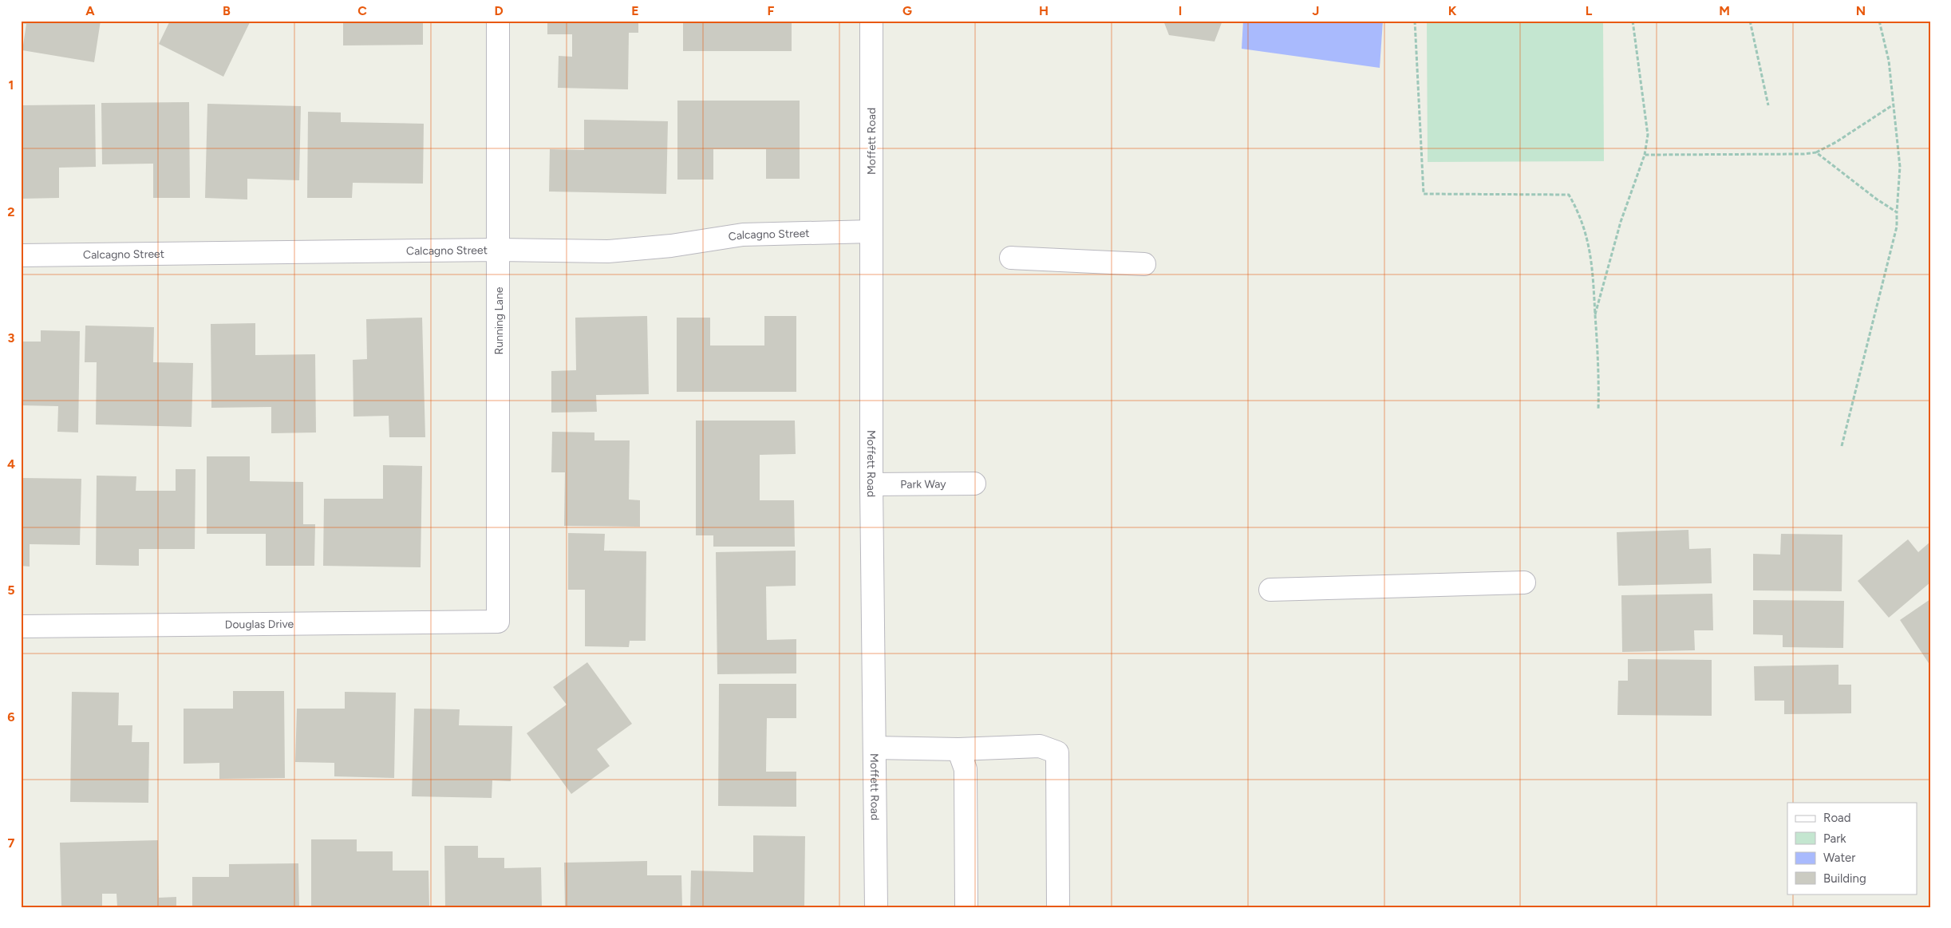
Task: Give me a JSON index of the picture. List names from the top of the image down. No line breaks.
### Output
{"streets":{"street":["Moffett Road","Calcagno Street","Running Lane","Park Way","Douglas Drive"]},"crossings":[["Moffett Road","Calcagno Street"],["Moffett Road","Park Way"],["Calcagno Street","Running Lane"],["Running Lane","Douglas Drive"]],"legend":["Road","Park","Water","Building"],"grid":{"columns":["A","B","C","D","E","F","G","H","I","J","K","L","M","N"],"rows":["1","2","3","4","5","6","7"]}}
